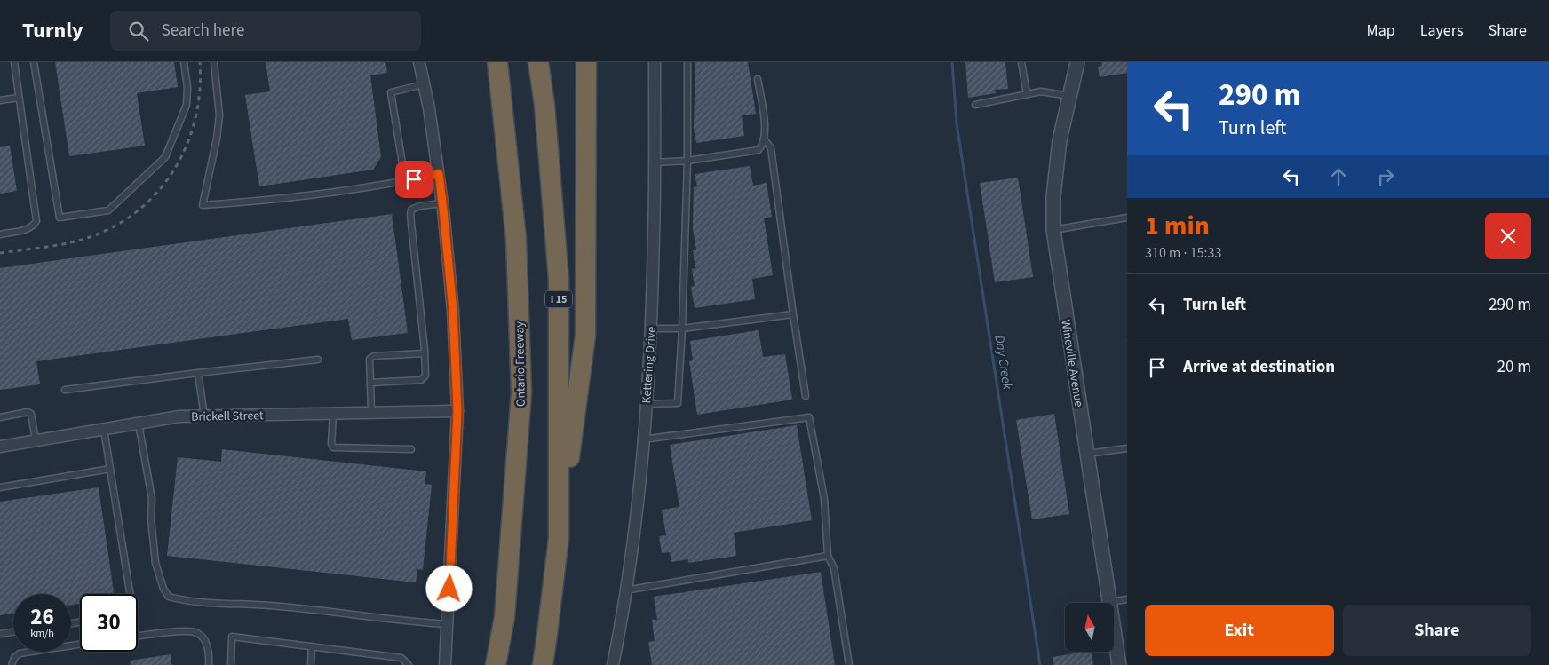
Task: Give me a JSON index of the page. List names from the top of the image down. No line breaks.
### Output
{"streets":{"highway":["I 15","Ontario Freeway"],"street":["Wineville Avenue","Kettering Drive","Brickell Street"]},"water":["Day Creek"],"north":"top","page":{"header":"Turnly","search":"Search here","nav":["Map","Layers","Share"],"turn":["290 m","Turn left"],"heading":["1 min","310 m · 15:33"],"list":[{"name":"Turn left","value":"290 m"},{"name":"Arrive at destination","value":"20 m"}],"speed":"26 km/h","limit":"30","buttons":["Exit","Share"]}}
